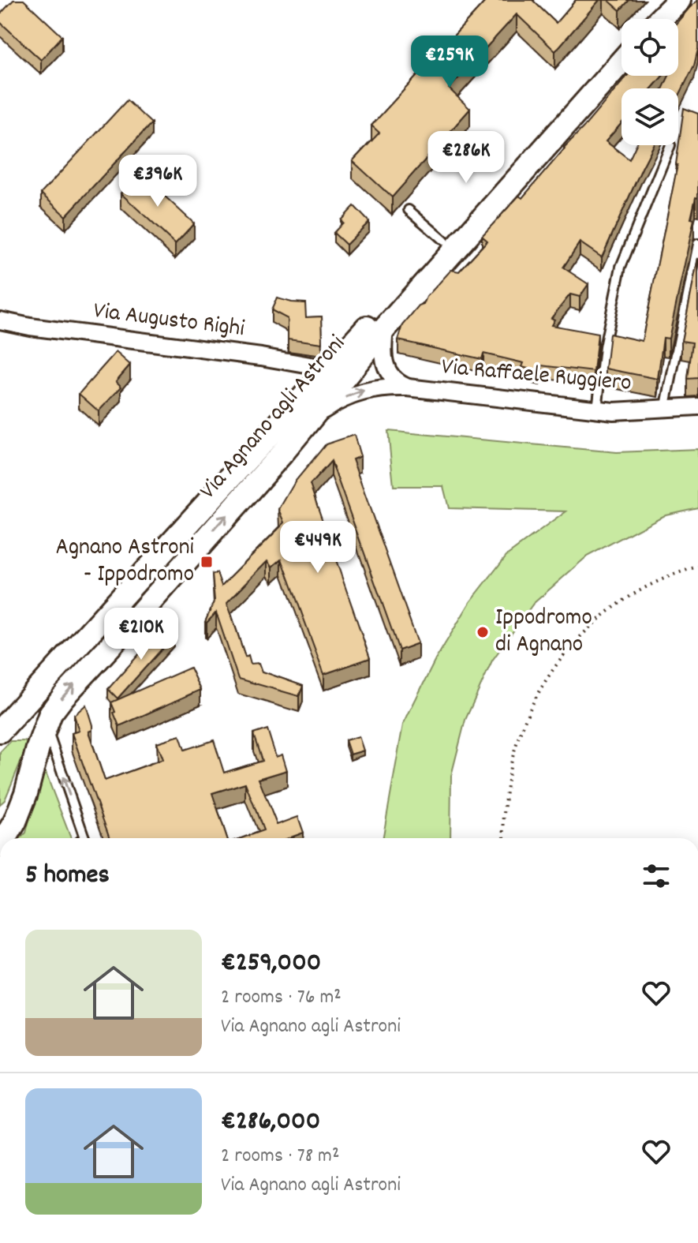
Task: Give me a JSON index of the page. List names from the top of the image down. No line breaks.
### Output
{"streets":{"main road":["Via Agnano agli Astroni"],"street":["Via Augusto Righi","Via Raffaele Ruggiero"]},"crossings":[["Via Augusto Righi","Via Agnano agli Astroni"],["Via Raffaele Ruggiero","Via Agnano agli Astroni"]],"places":{"transit":["Agnano Astroni - Ippodromo"],"other":["Ippodromo di Agnano"]},"page":{"price":["€259K","€286K","€396K","€449K","€210K"],"heading":"5 homes","list":[{"name":"€259,000","note":"2 rooms · 76 m² · Via Agnano agli Astroni"},{"name":"€286,000","note":"2 rooms · 78 m² · Via Agnano agli Astroni"}]}}
